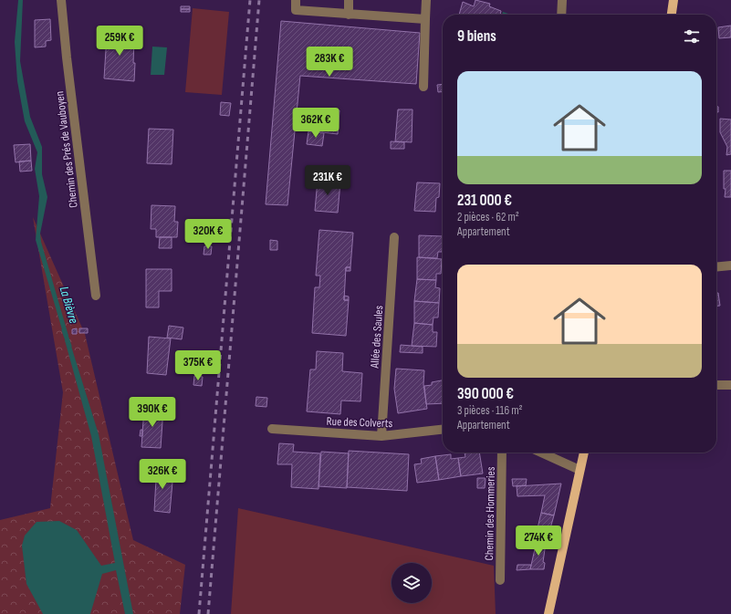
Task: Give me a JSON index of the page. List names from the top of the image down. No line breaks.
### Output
{"streets":{"street":["Chemin des Prés de Vauboyen","Allée des Saules","Rue des Colverts","Chemin des Hommeries"]},"crossings":[["Allée des Saules","Rue des Colverts"]],"water":["La Bièvre"],"page":{"heading":"9 biens","price":["259K €","283K €","362K €","231K €","320K €","375K €","390K €","326K €","274K €"],"list":[{"name":"231 000 €","note":"2 pièces · 62 m² · Appartement"},{"name":"390 000 €","note":"3 pièces · 116 m² · Appartement"}]}}
